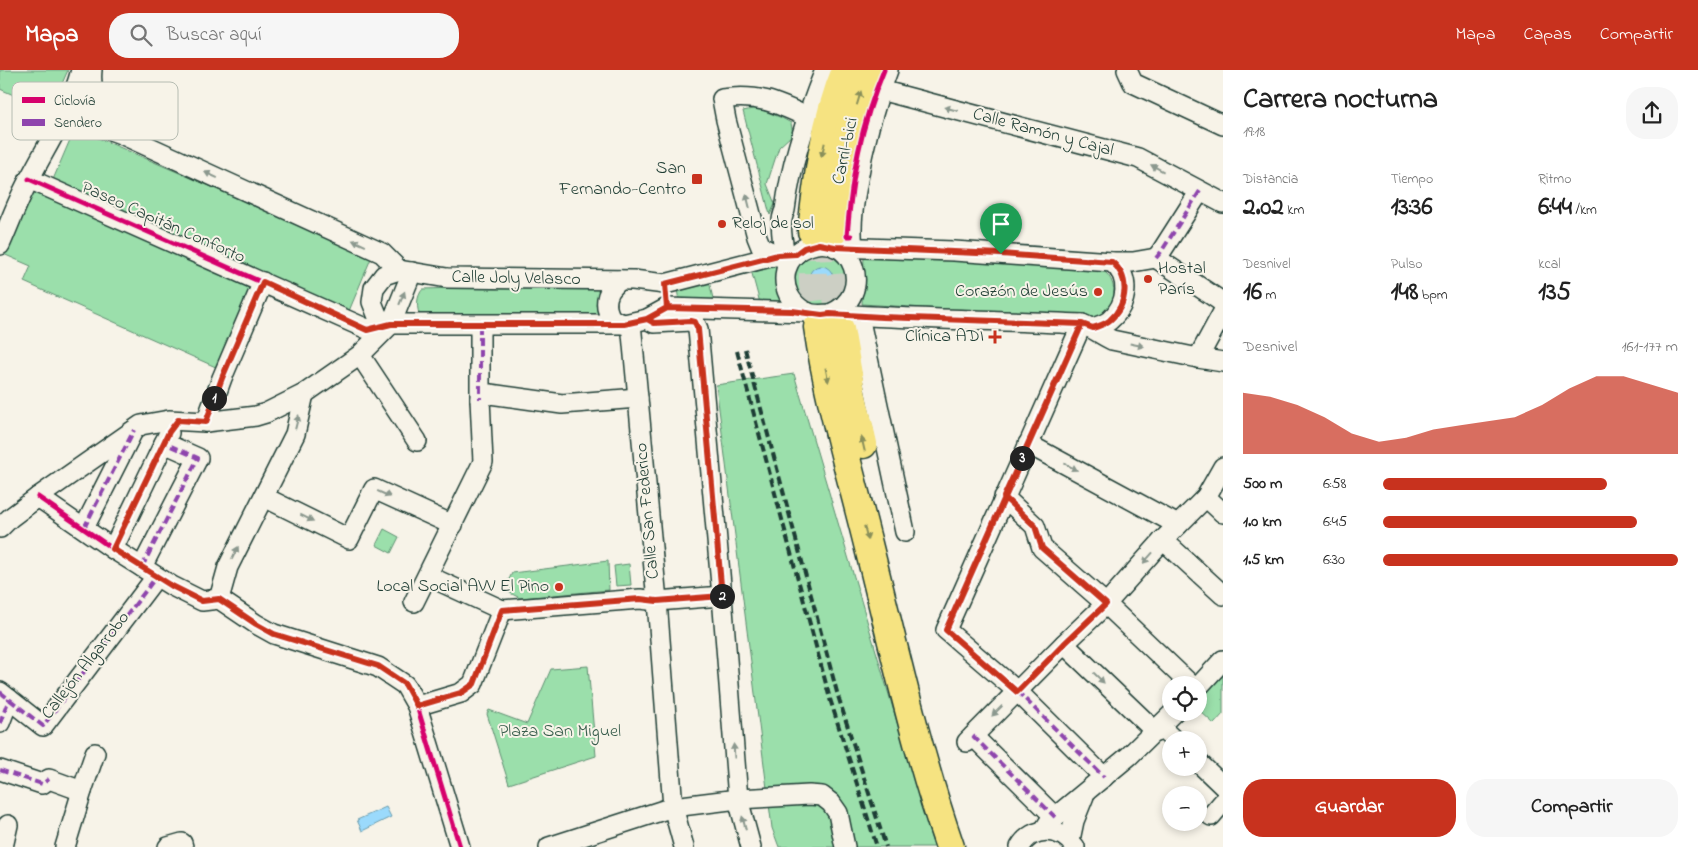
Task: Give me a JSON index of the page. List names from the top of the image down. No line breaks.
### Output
{"streets":{"street":["Calle Ramón y Cajal","Paseo Capitán Conforto","Calle Joly Velasco","Calle San Federico","Callejón Algarrobo"],"cycle path":["Carril-bici"]},"crossings":[["Calle Joly Velasco","Calle San Federico"]],"parks":["Plaza San Miguel"],"places":{"transit":["San Fernando-Centro"],"other":["Reloj de sol","Hostal París","Corazón de Jesús","Local Social AVV El Pino"],"health":["Clínica ADI"]},"legend":["Ciclovía","Sendero"],"page":{"header":"Mapa","search":"Buscar aquí","nav":["Mapa","Capas","Compartir"],"heading":["Carrera nocturna","19:18"],"stats":[["Distancia","2.02 km"],["Tiempo","13:36"],["Ritmo","6:44 /km"],["Desnivel","16 m"],["Pulso","148 bpm"],["kcal","135"]],"chart":["Desnivel","161–177 m"],"pins":["1","3","2"],"list":[{"name":"500 m","note":"6:58"},{"name":"1.0 km","note":"6:45"},{"name":"1.5 km","note":"6:30"}],"map_buttons":["+","−"],"buttons":["Guardar","Compartir"]}}
